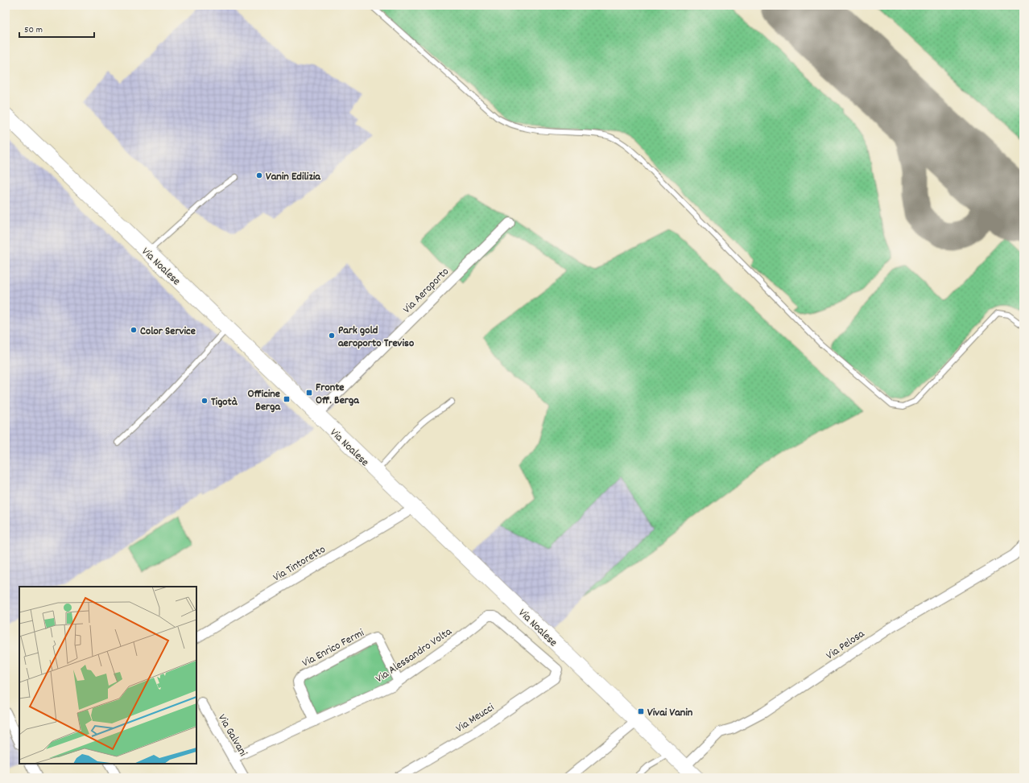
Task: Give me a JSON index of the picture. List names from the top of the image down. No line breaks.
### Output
{"streets":{"main road":["Via Noalese"],"street":["Via Aeroporto","Via Tintoretto","Via Pelosa","Via Enrico Fermi","Via Alessandro Volta","Via Meucci","Via Galvani"]},"crossings":[["Via Noalese","Via Aeroporto"],["Via Noalese","Via Tintoretto"],["Via Noalese","Via Pelosa"],["Via Enrico Fermi","Via Alessandro Volta"],["Via Alessandro Volta","Via Meucci"],["Via Alessandro Volta","Via Galvani"]],"places":{"other":["Vanin Edilizia","Color Service","Park gold aeroporto Treviso","Tigotà"],"transit":["Fronte Off. Berga","Officine Berga","Vivai Vanin"]},"scale_bar":"50 m"}
